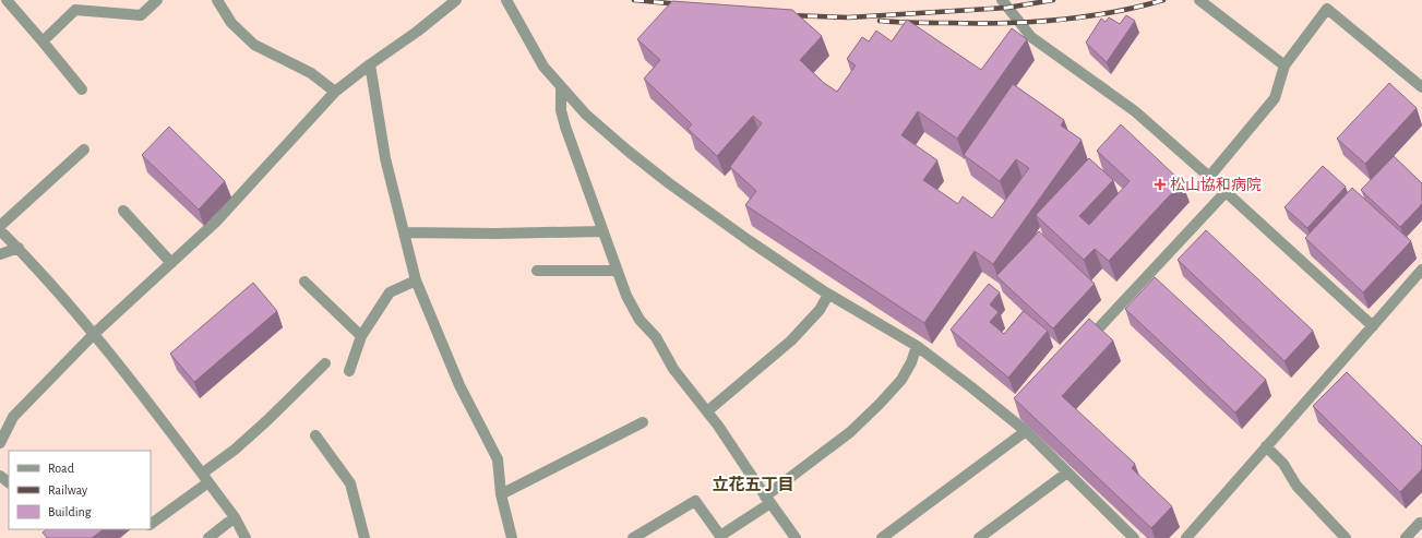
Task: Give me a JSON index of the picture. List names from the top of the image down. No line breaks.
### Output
{"districts":["立花五丁目"],"places":{"health":["松山協和病院"]},"legend":["Road","Railway","Building"]}
